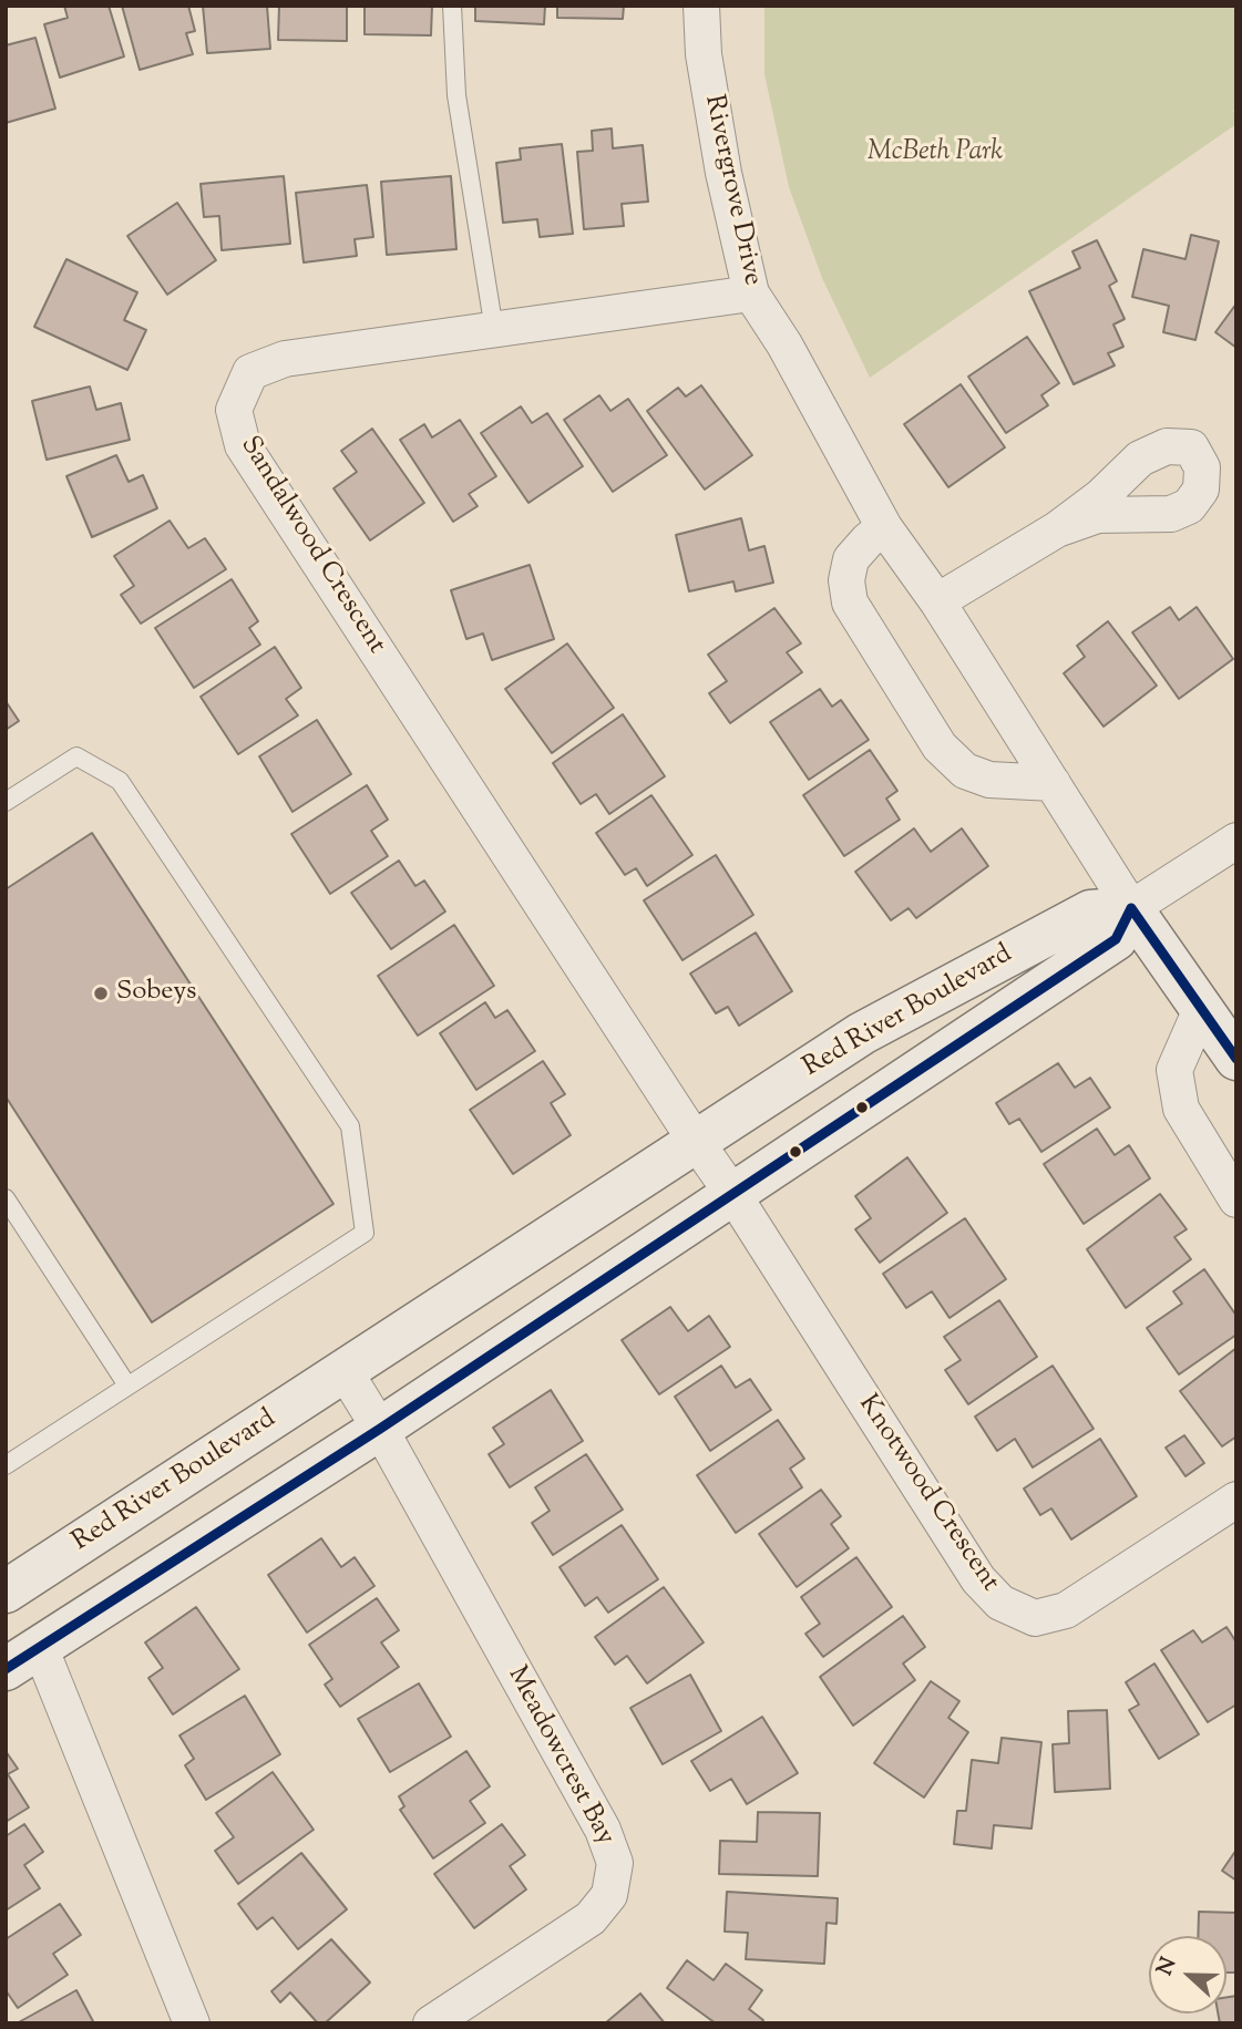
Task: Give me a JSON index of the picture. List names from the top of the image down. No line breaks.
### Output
{"streets":{"street":["Rivergrove Drive","Sandalwood Crescent","Red River Boulevard","Knotwood Crescent","Meadowcrest Bay"]},"crossings":[["Rivergrove Drive","Sandalwood Crescent"],["Rivergrove Drive","Red River Boulevard"],["Sandalwood Crescent","Red River Boulevard"],["Red River Boulevard","Knotwood Crescent"],["Red River Boulevard","Meadowcrest Bay"]],"parks":["McBeth Park"],"places":["Sobeys"],"north":"left"}
